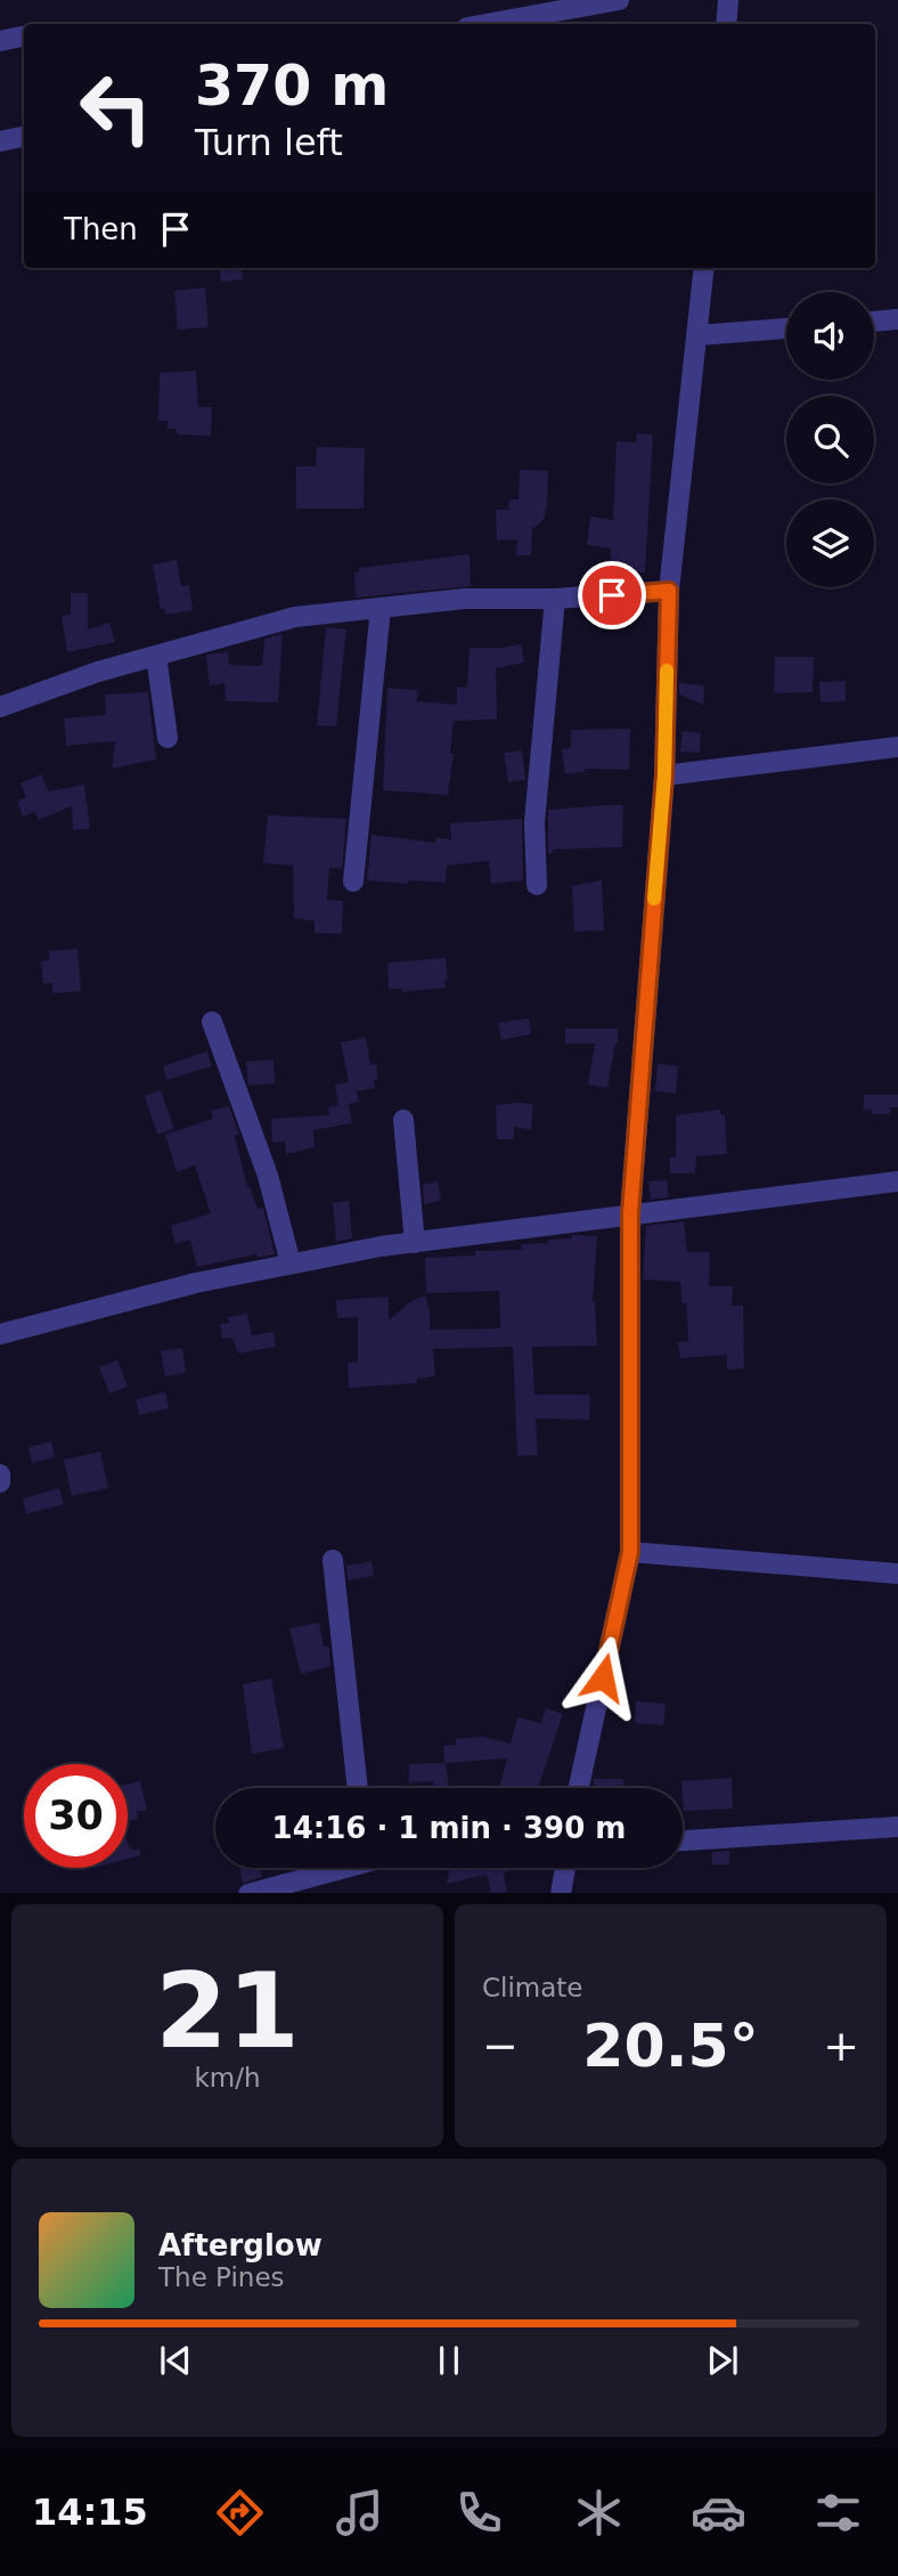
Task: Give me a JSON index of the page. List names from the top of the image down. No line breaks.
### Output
{"page":{"turn":["370 m","Turn left"],"then":"Then","limit":"30","trip":"14:16 · 1 min · 390 m","tile":[["21","km/h"],"Climate"],"heat":["−","20.5°","+"],"song":["Afterglow","The Pines"],"tabs":"14:15"}}
